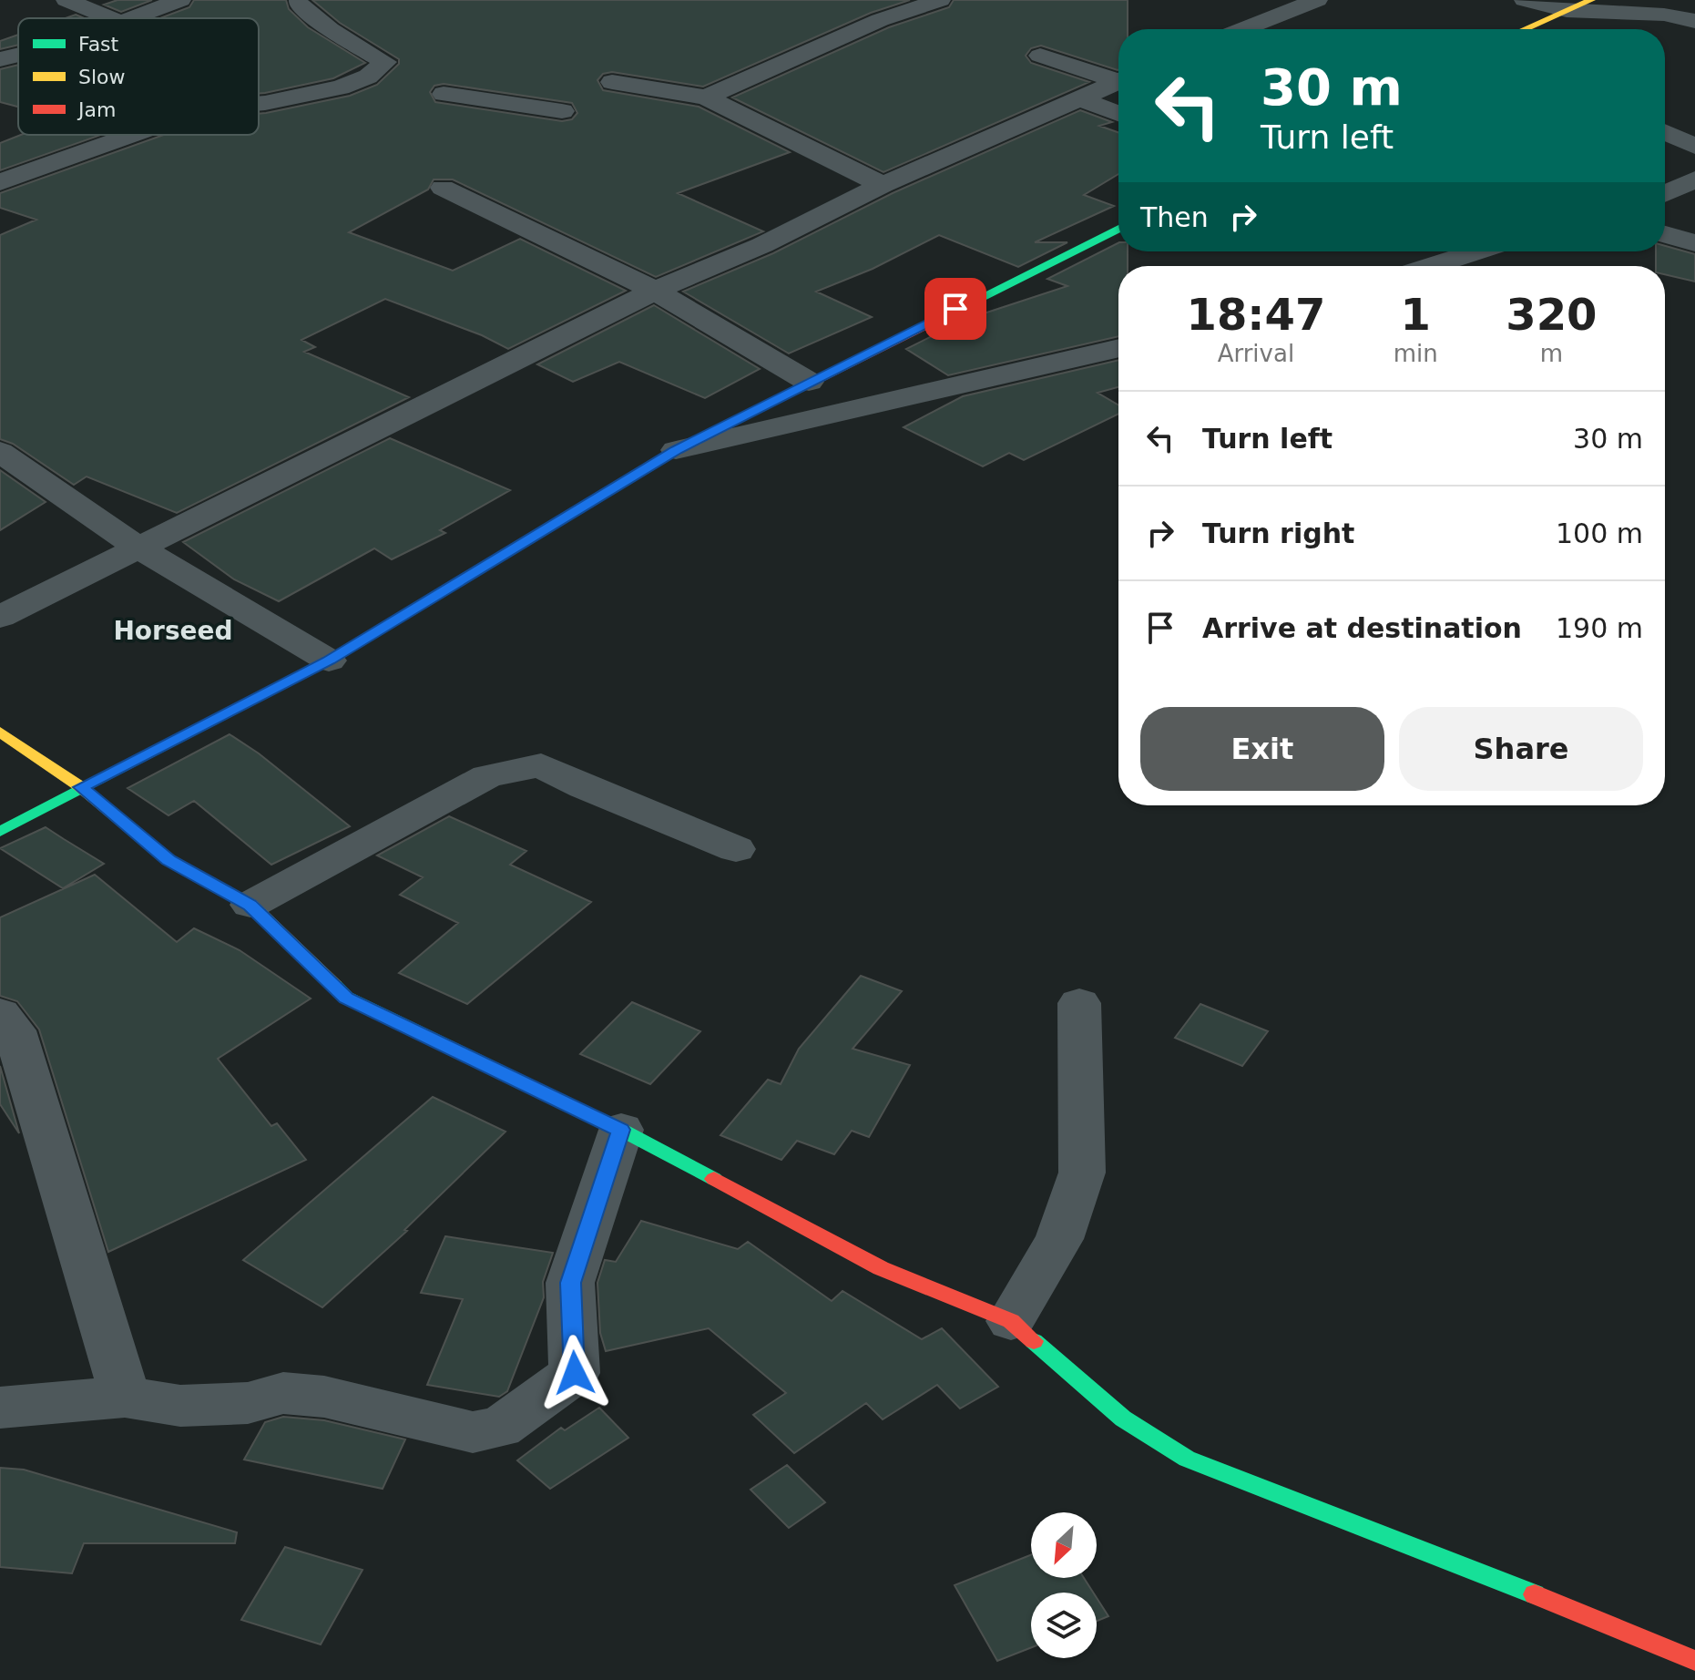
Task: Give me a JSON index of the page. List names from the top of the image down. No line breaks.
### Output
{"districts":["Horseed"],"legend":["Fast","Slow","Jam"],"north":"bottom left","page":{"turn":["30 m","Turn left"],"then":"Then","eta":["18:47","Arrival","1","min","320","m"],"list":[{"name":"Turn left","value":"30 m"},{"name":"Turn right","value":"100 m"},{"name":"Arrive at destination","value":"190 m"}],"buttons":["Exit","Share"]}}
